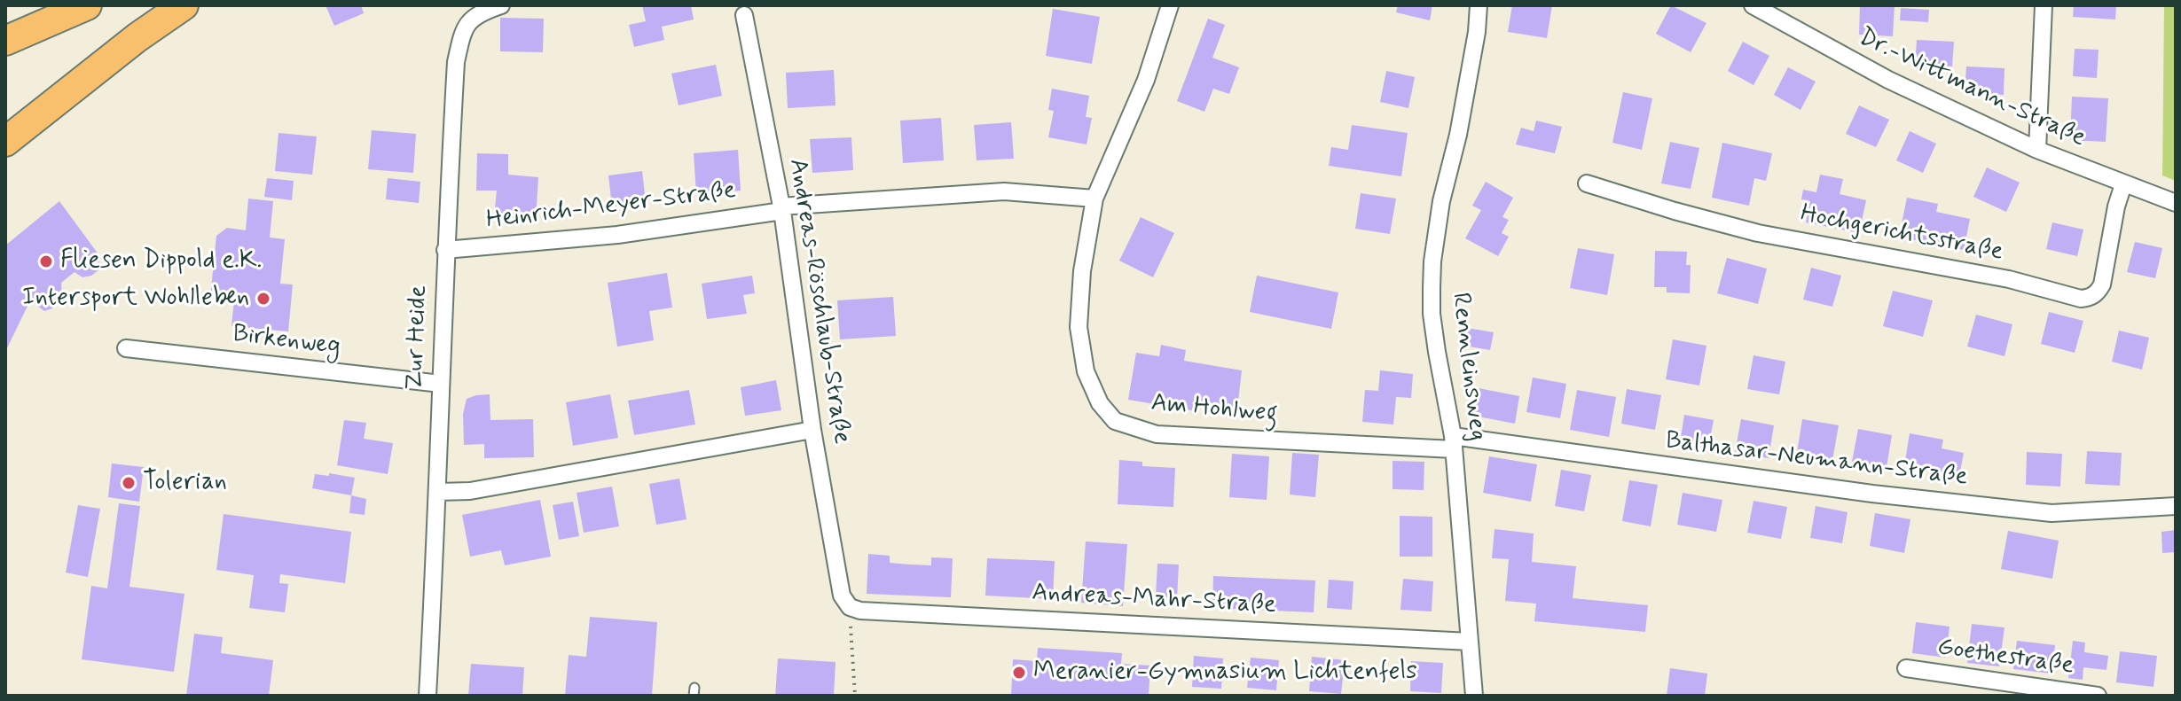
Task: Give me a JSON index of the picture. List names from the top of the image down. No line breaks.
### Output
{"streets":{"street":["Dr.-Wittmann-Straße","Heinrich-Meyer-Straße","Hochgerichtsstraße","Andreas-Röschlaub-Straße","Zur Heide","Birkenweg","Rennleinsweg","Am Hohlweg","Balthasar-Neumann-Straße","Andreas-Mahr-Straße","Goethestraße"]},"crossings":[["Dr.-Wittmann-Straße","Hochgerichtsstraße"],["Heinrich-Meyer-Straße","Andreas-Röschlaub-Straße"],["Heinrich-Meyer-Straße","Zur Heide"],["Heinrich-Meyer-Straße","Am Hohlweg"],["Andreas-Röschlaub-Straße","Andreas-Mahr-Straße"],["Zur Heide","Birkenweg"],["Rennleinsweg","Am Hohlweg"],["Rennleinsweg","Balthasar-Neumann-Straße"],["Rennleinsweg","Andreas-Mahr-Straße"],["Am Hohlweg","Balthasar-Neumann-Straße"]],"places":["Fliesen Dippold e.K.","Intersport Wohlleben","Tolerian","Meranier-Gymnasium Lichtenfels"]}
